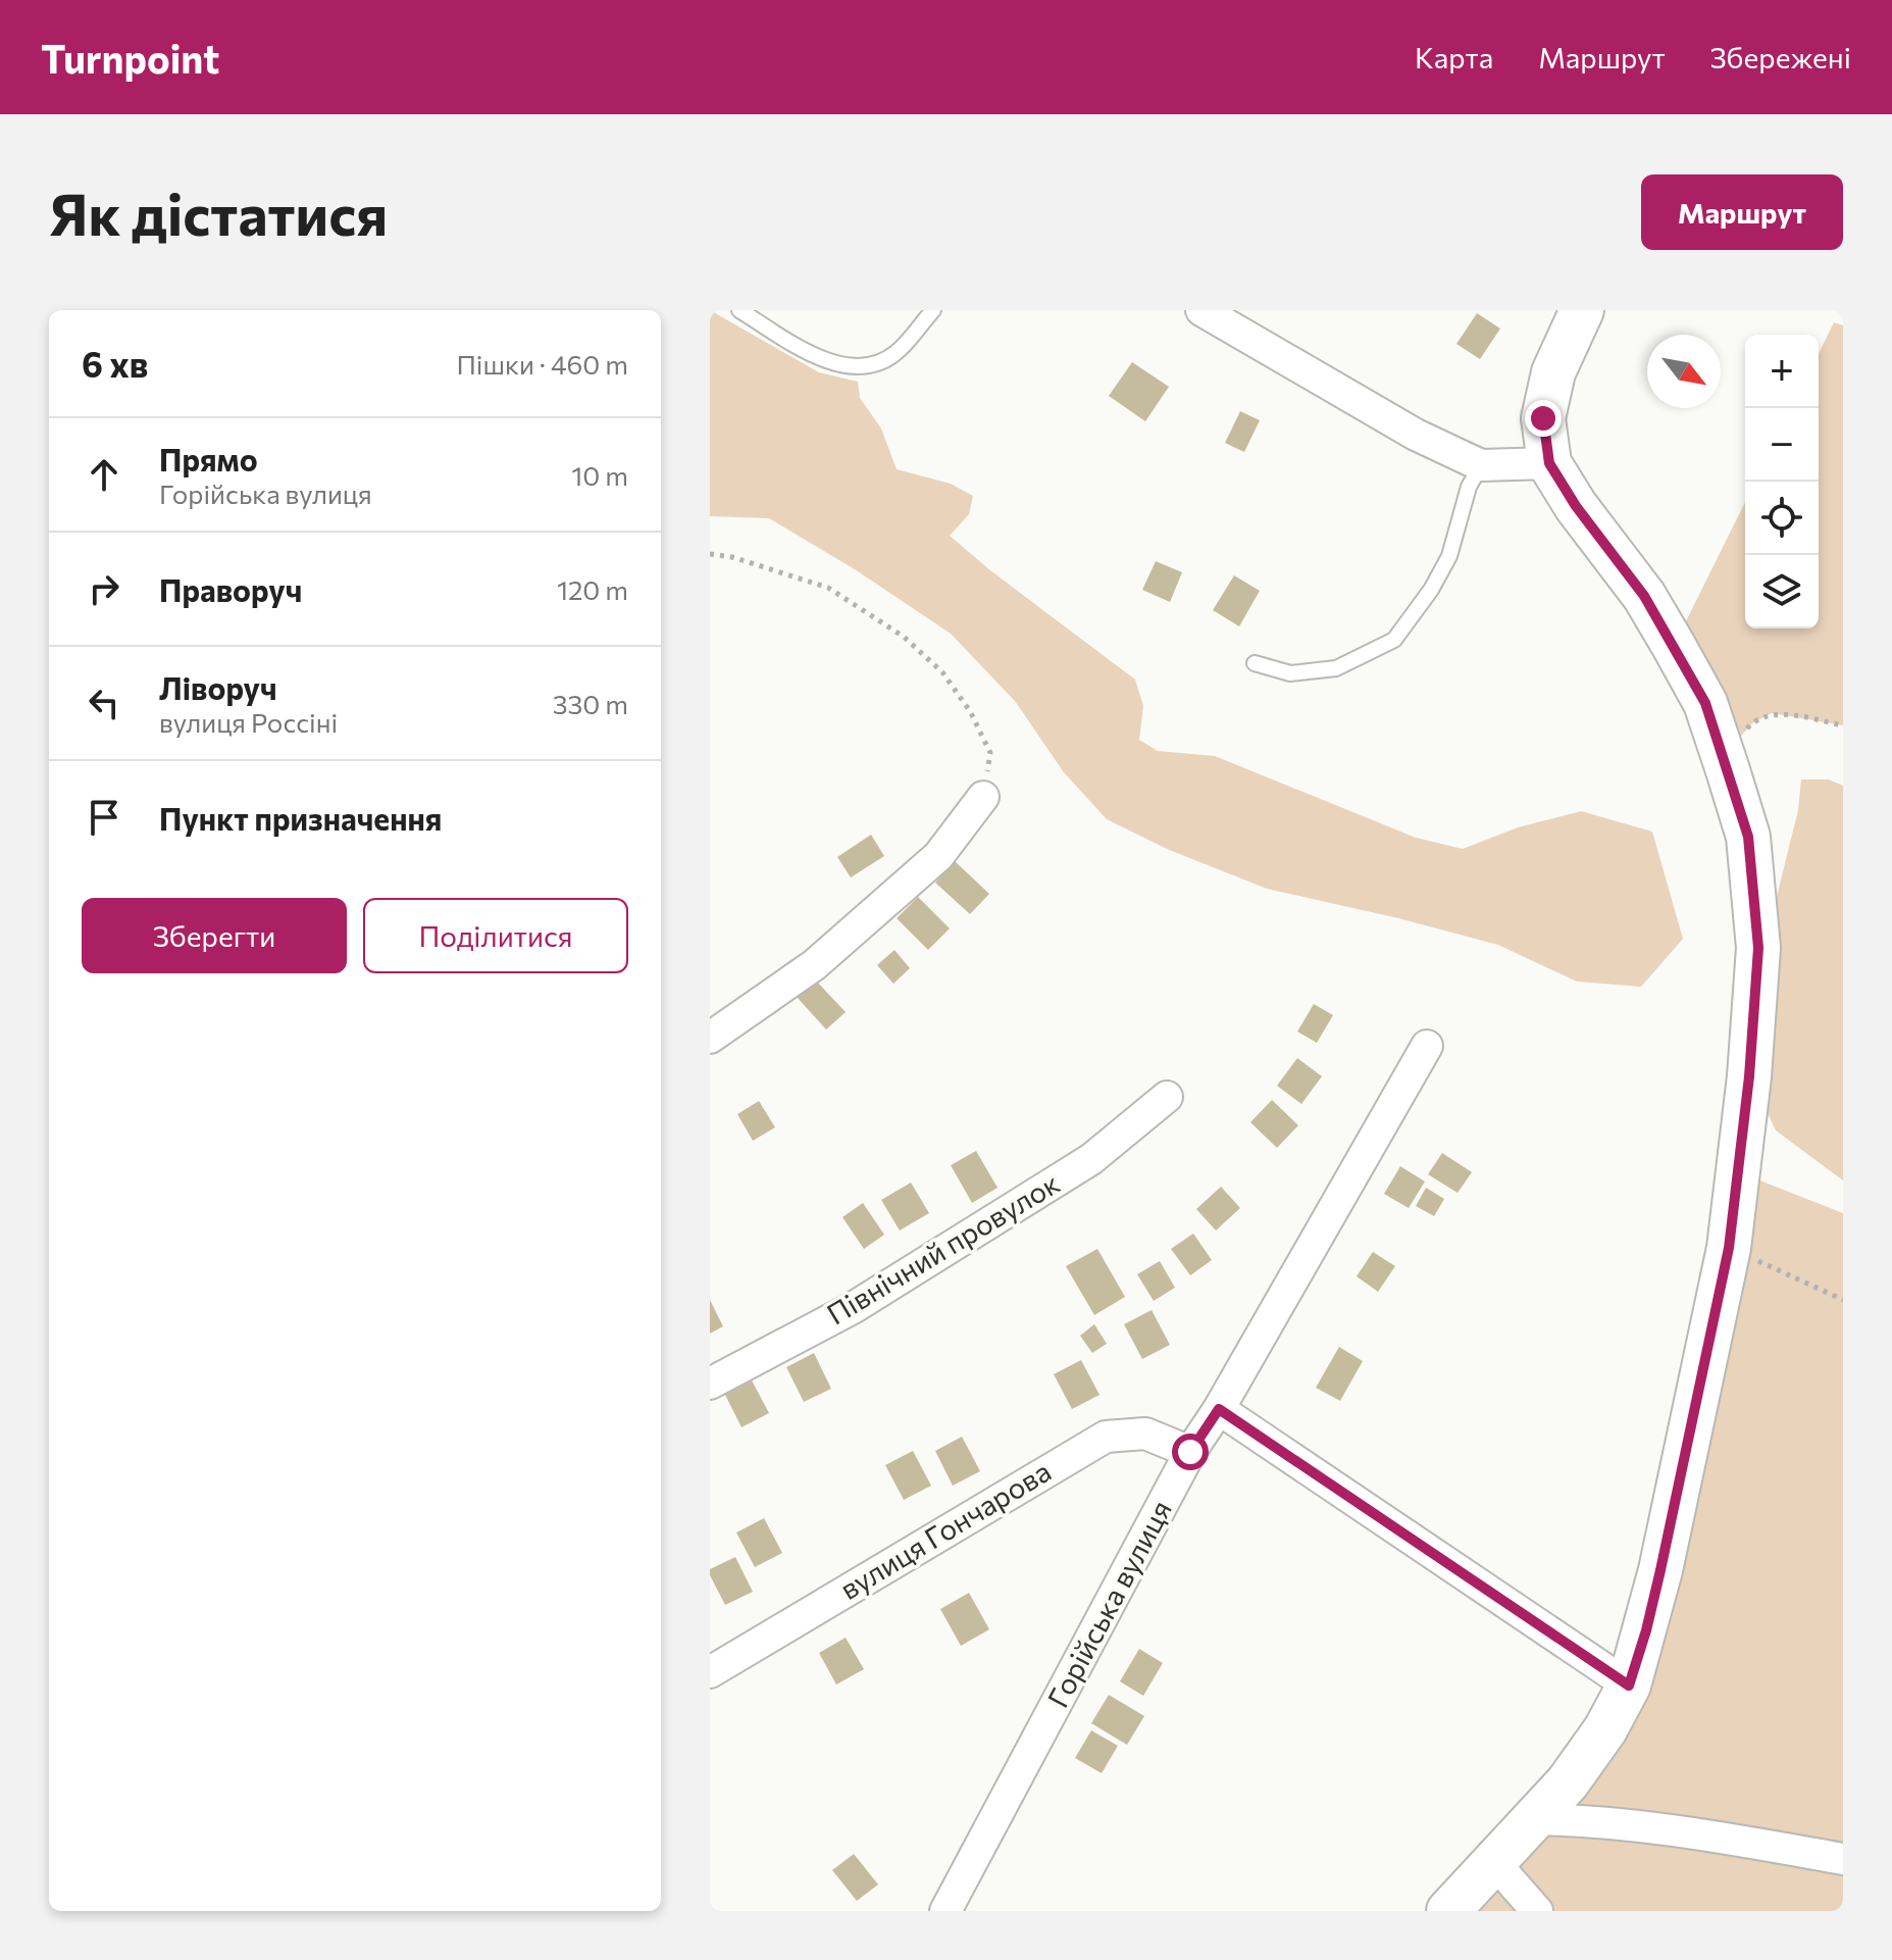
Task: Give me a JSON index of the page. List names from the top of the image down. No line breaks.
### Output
{"streets":{"street":["Північний провулок","вулиця Гончарова","Горійська вулиця"]},"crossings":[["вулиця Гончарова","Горійська вулиця"]],"north":"bottom right","page":{"header":"Turnpoint","nav":["Карта","Маршрут","Збережені"],"buttons":["Маршрут",["Зберегти","Поділитися"]],"title":"Як дістатися","heading":["6 хв","Пішки · 460 m"],"map_buttons":["+","−"],"list":[["Прямо","Горійська вулиця","10 m"],["Праворуч","120 m"],["Ліворуч","вулиця Россіні","330 m"],"Пункт призначення"]}}
